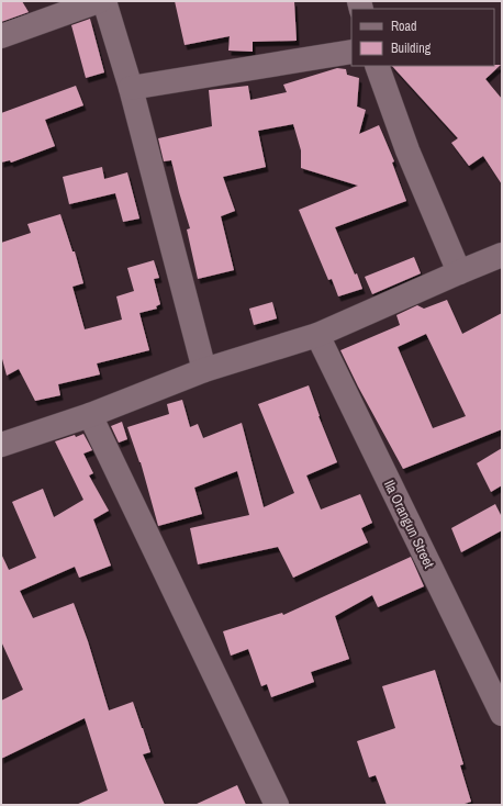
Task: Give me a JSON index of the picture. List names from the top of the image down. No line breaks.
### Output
{"streets":{"street":["Ila Orangun Street"]},"legend":["Road","Building"]}
